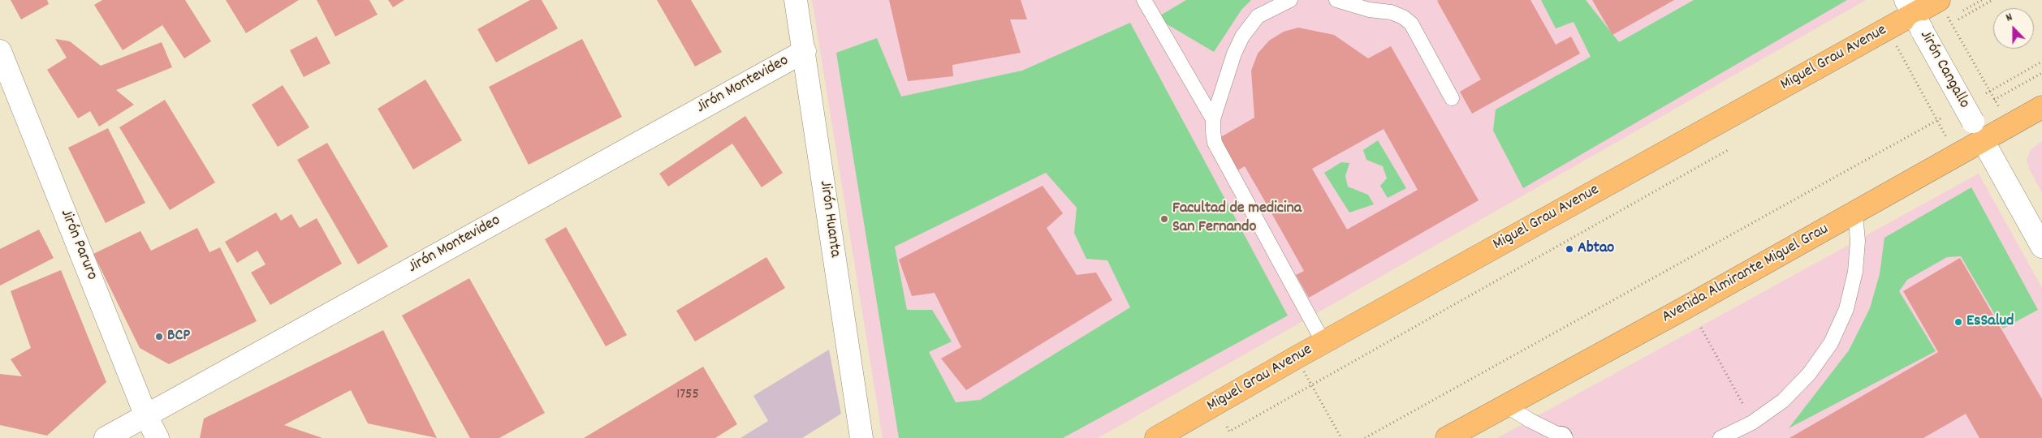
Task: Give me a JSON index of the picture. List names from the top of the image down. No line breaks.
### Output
{"streets":{"main road":["Miguel Grau Avenue","Avenida Almirante Miguel Grau"],"street":["Jirón Cangallo","Jirón Montevideo","Jirón Huanta","Jirón Paruro"]},"crossings":[["Miguel Grau Avenue","Jirón Cangallo"],["Jirón Cangallo","Avenida Almirante Miguel Grau"],["Jirón Montevideo","Jirón Huanta"],["Jirón Montevideo","Jirón Paruro"]],"places":["Facultad de medicina San Fernando","Abtao","EsSalud","BCP"],"house_numbers":["1755"],"north":"top"}
